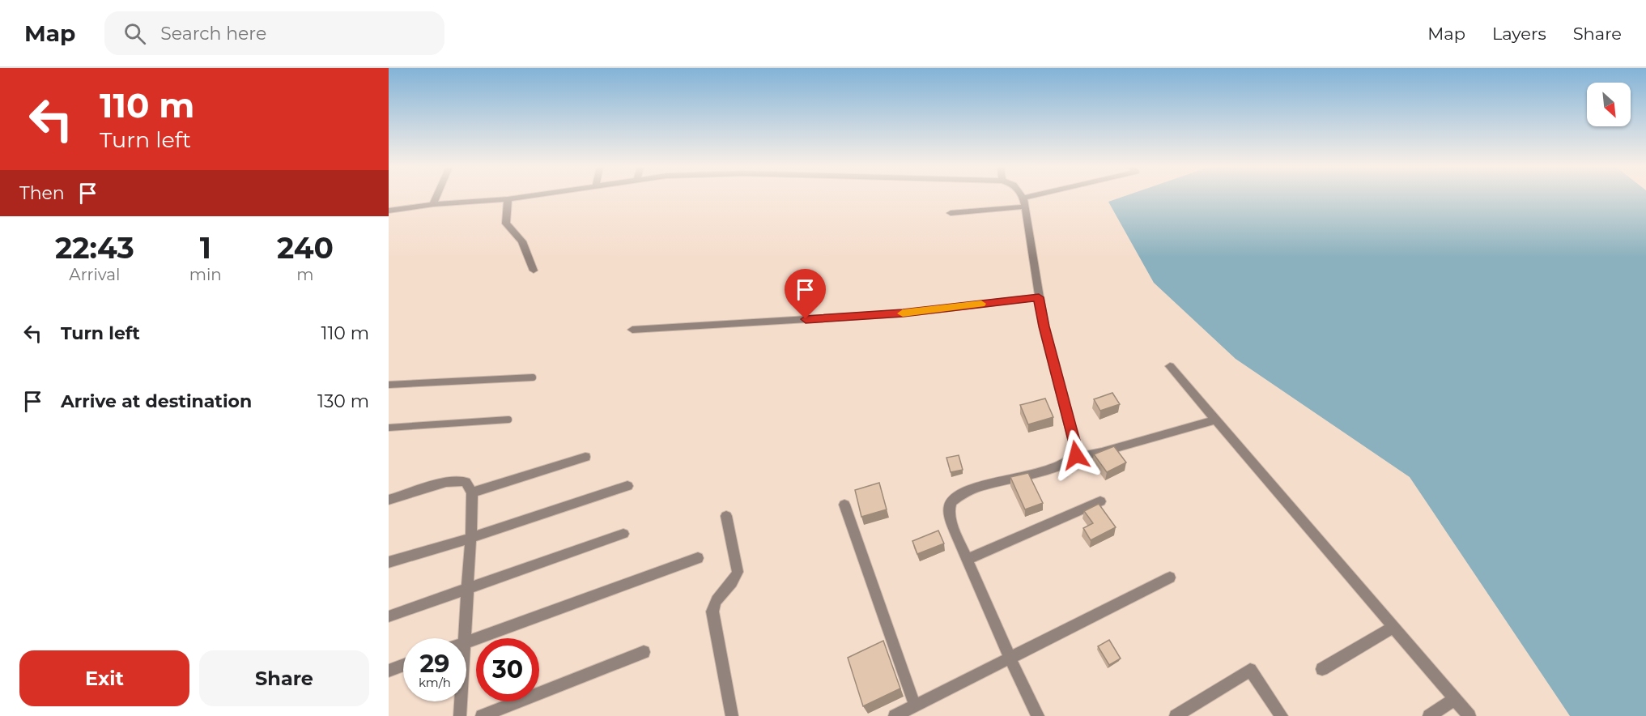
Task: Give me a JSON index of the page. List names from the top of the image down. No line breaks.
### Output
{"north":"bottom right","page":{"header":"Map","search":"Search here","nav":["Map","Layers","Share"],"turn":["110 m","Turn left"],"then":"Then","eta":["22:43","Arrival","1","min","240","m"],"list":[{"name":"Turn left","value":"110 m"},{"name":"Arrive at destination","value":"130 m"}],"speed":"29 km/h","limit":"30","buttons":["Exit","Share"]}}
